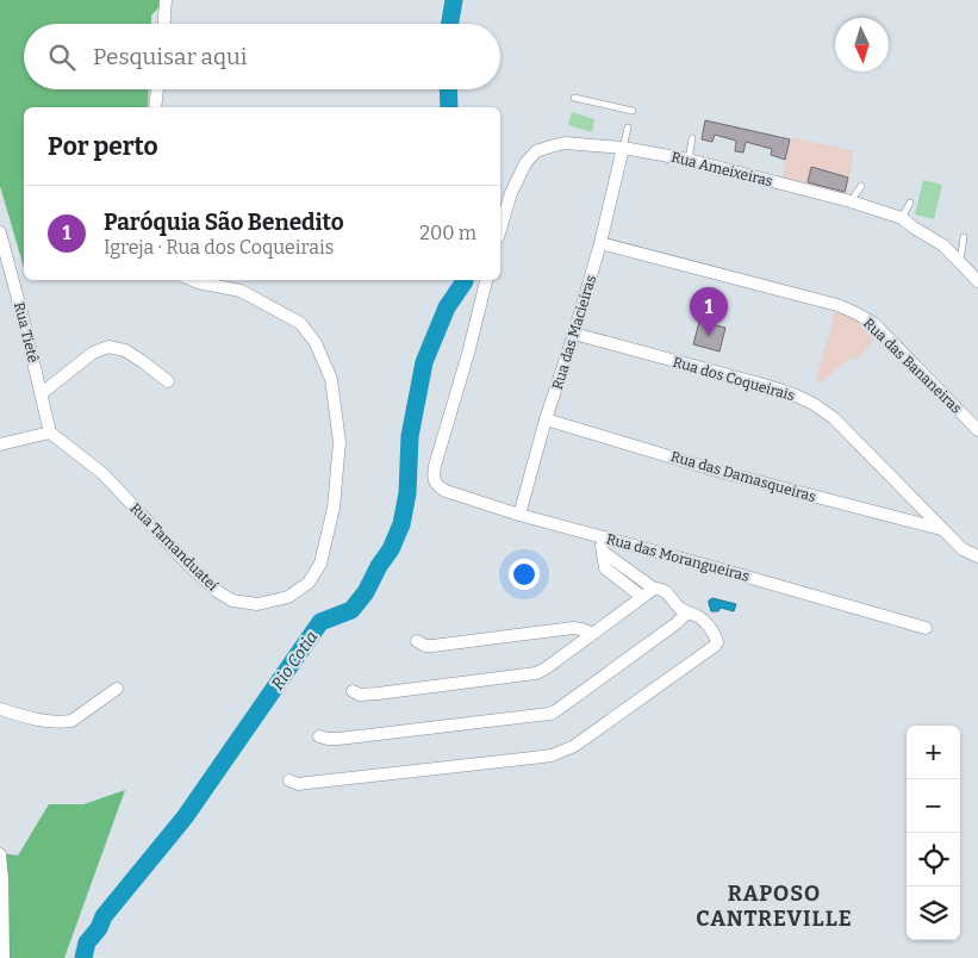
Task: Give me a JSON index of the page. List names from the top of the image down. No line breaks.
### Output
{"streets":{"street":["Rua Ameixeiras","Rua Tietê","Rua das Macieiras","Rua das Bananeiras","Rua dos Coqueirais","Rua das Damasqueiras","Rua Tamanduateí","Rua das Morangueiras"]},"crossings":[["Rua Ameixeiras","Rua das Macieiras"],["Rua Tietê","Rua Tamanduateí"],["Rua das Macieiras","Rua das Bananeiras"],["Rua das Macieiras","Rua dos Coqueirais"],["Rua das Macieiras","Rua das Damasqueiras"],["Rua das Macieiras","Rua das Morangueiras"],["Rua dos Coqueirais","Rua das Damasqueiras"]],"districts":["RAPOSO CANTREVILLE"],"water":["Rio Cotia"],"north":"bottom","page":{"search":"Pesquisar aqui","heading":"Por perto","list":[{"mark":"1","name":"Paróquia São Benedito","note":"Igreja · Rua dos Coqueirais","value":"200 m"}],"pins":"1","map_buttons":["+","−"]}}
